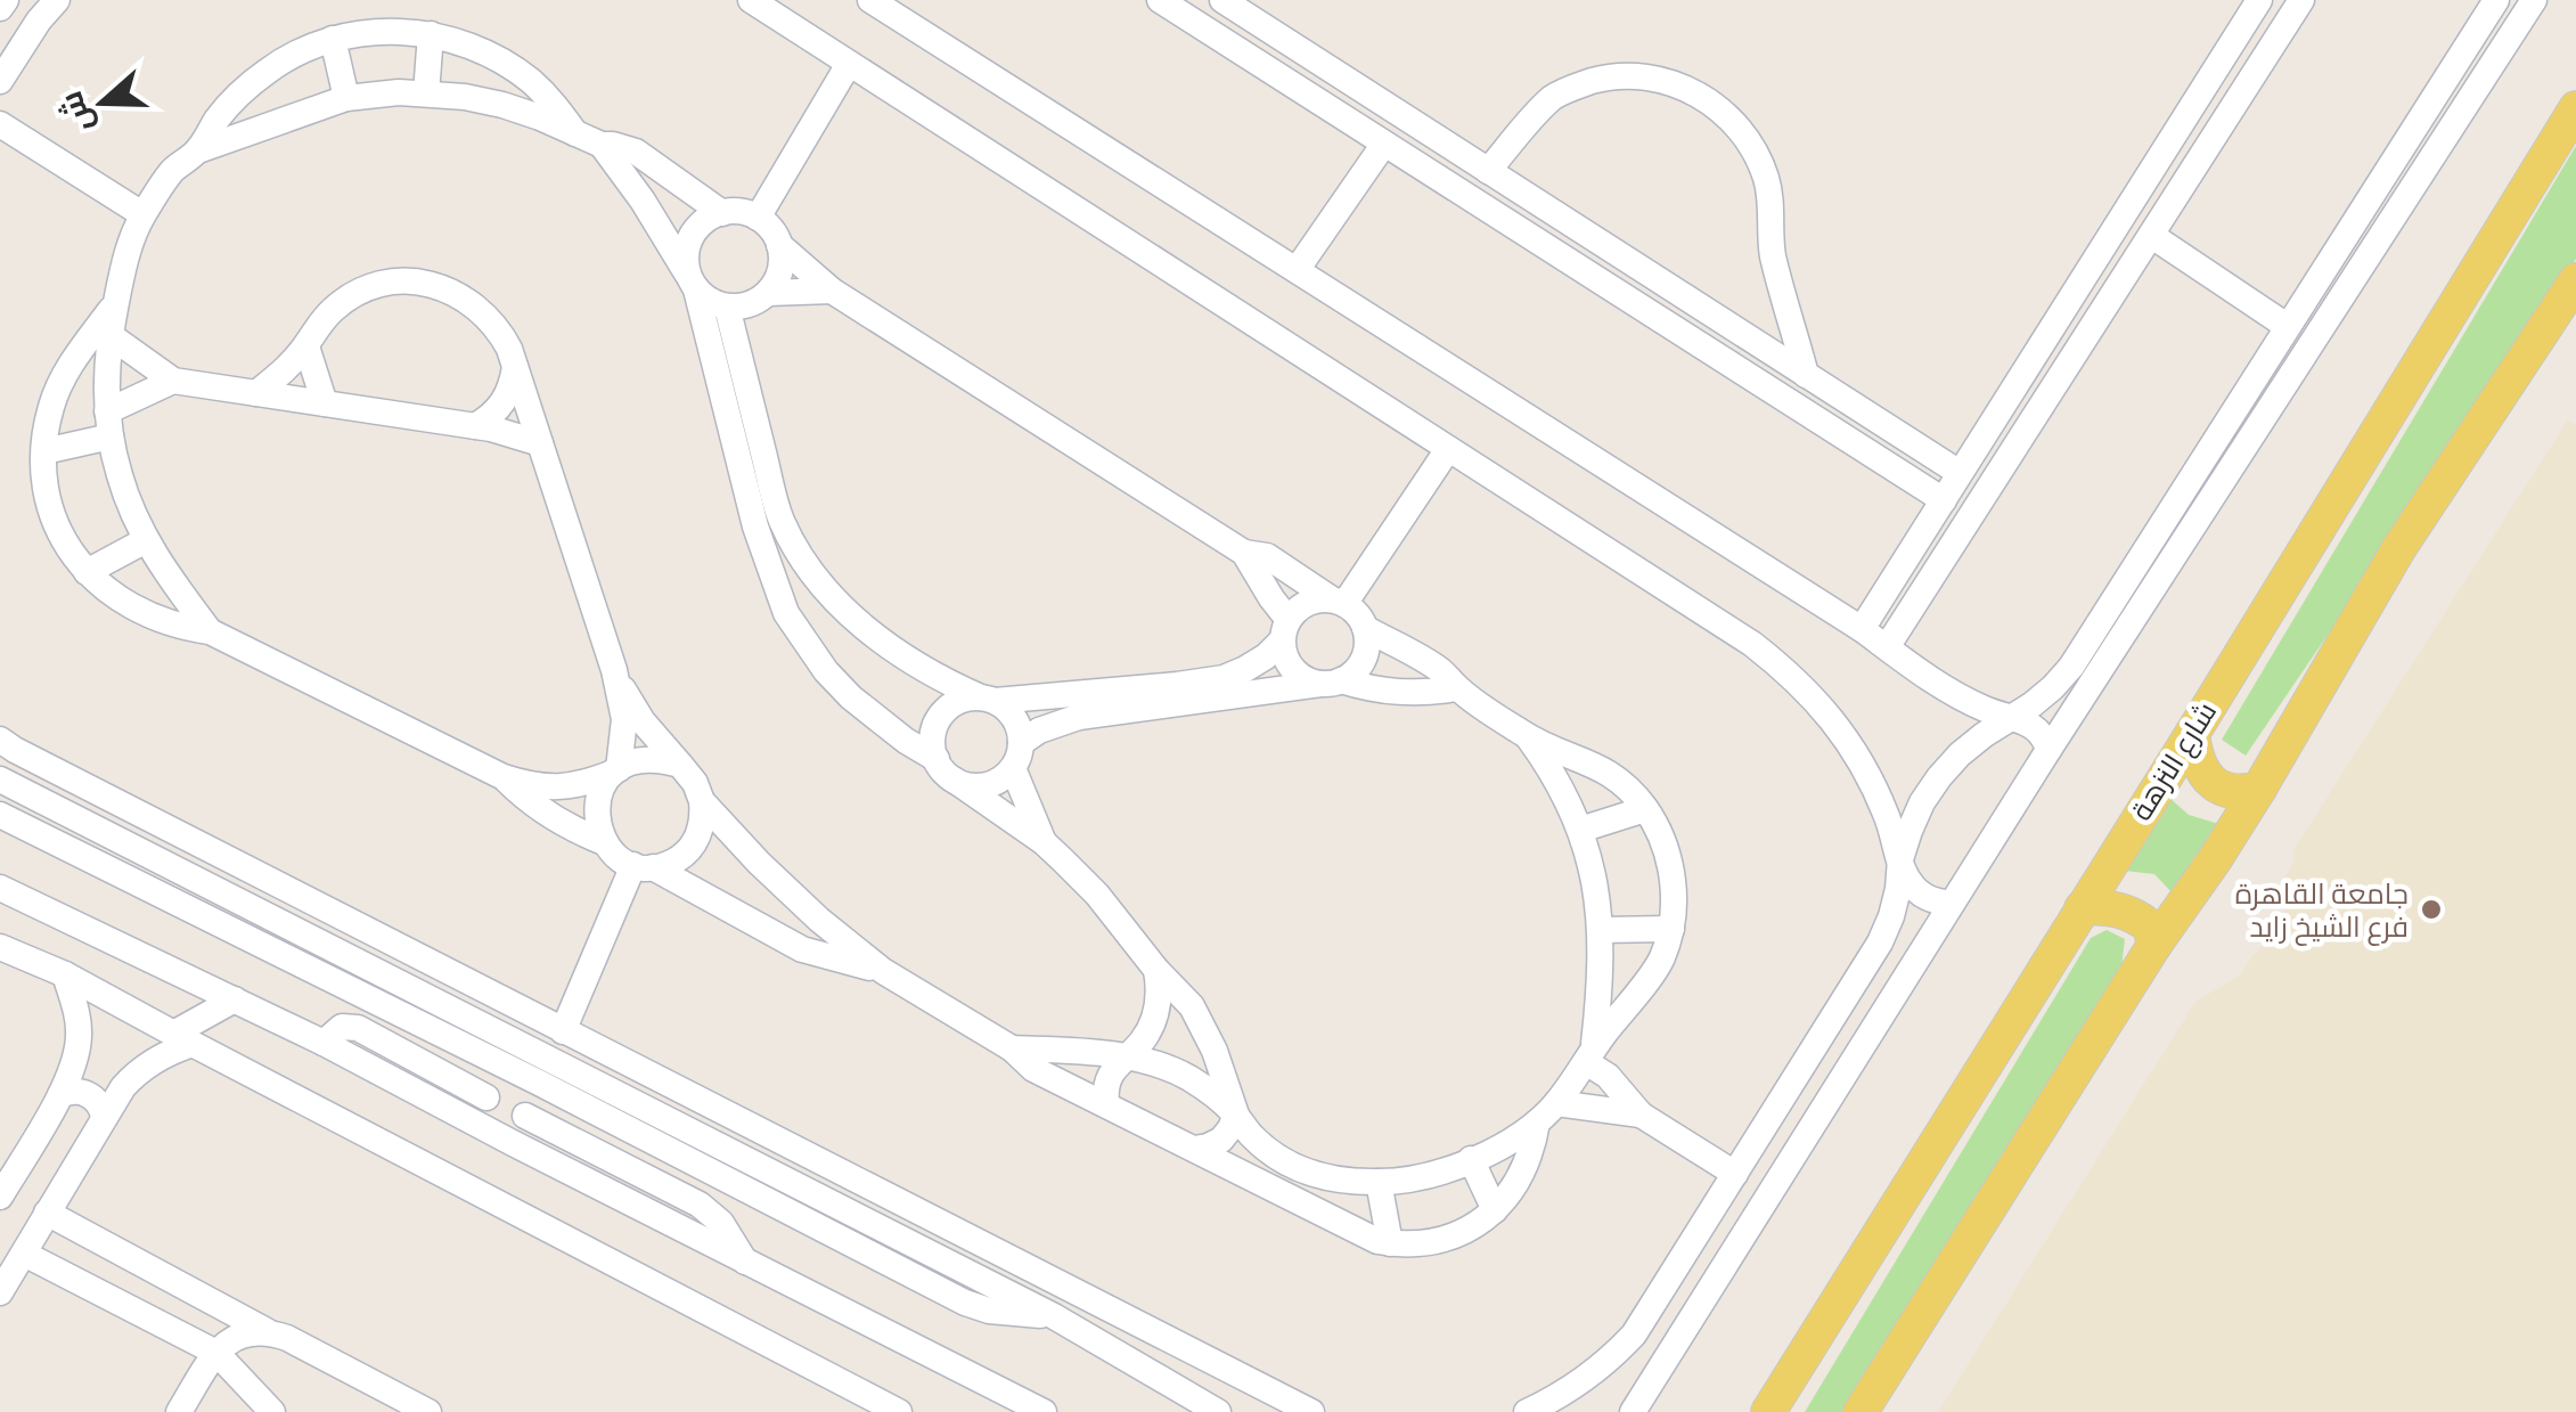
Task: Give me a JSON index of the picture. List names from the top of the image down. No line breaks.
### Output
{"streets":{"main road":["شارع النزهة"]},"places":["جامعة القاهرة فرع الشيخ زايد"],"north":"left"}
